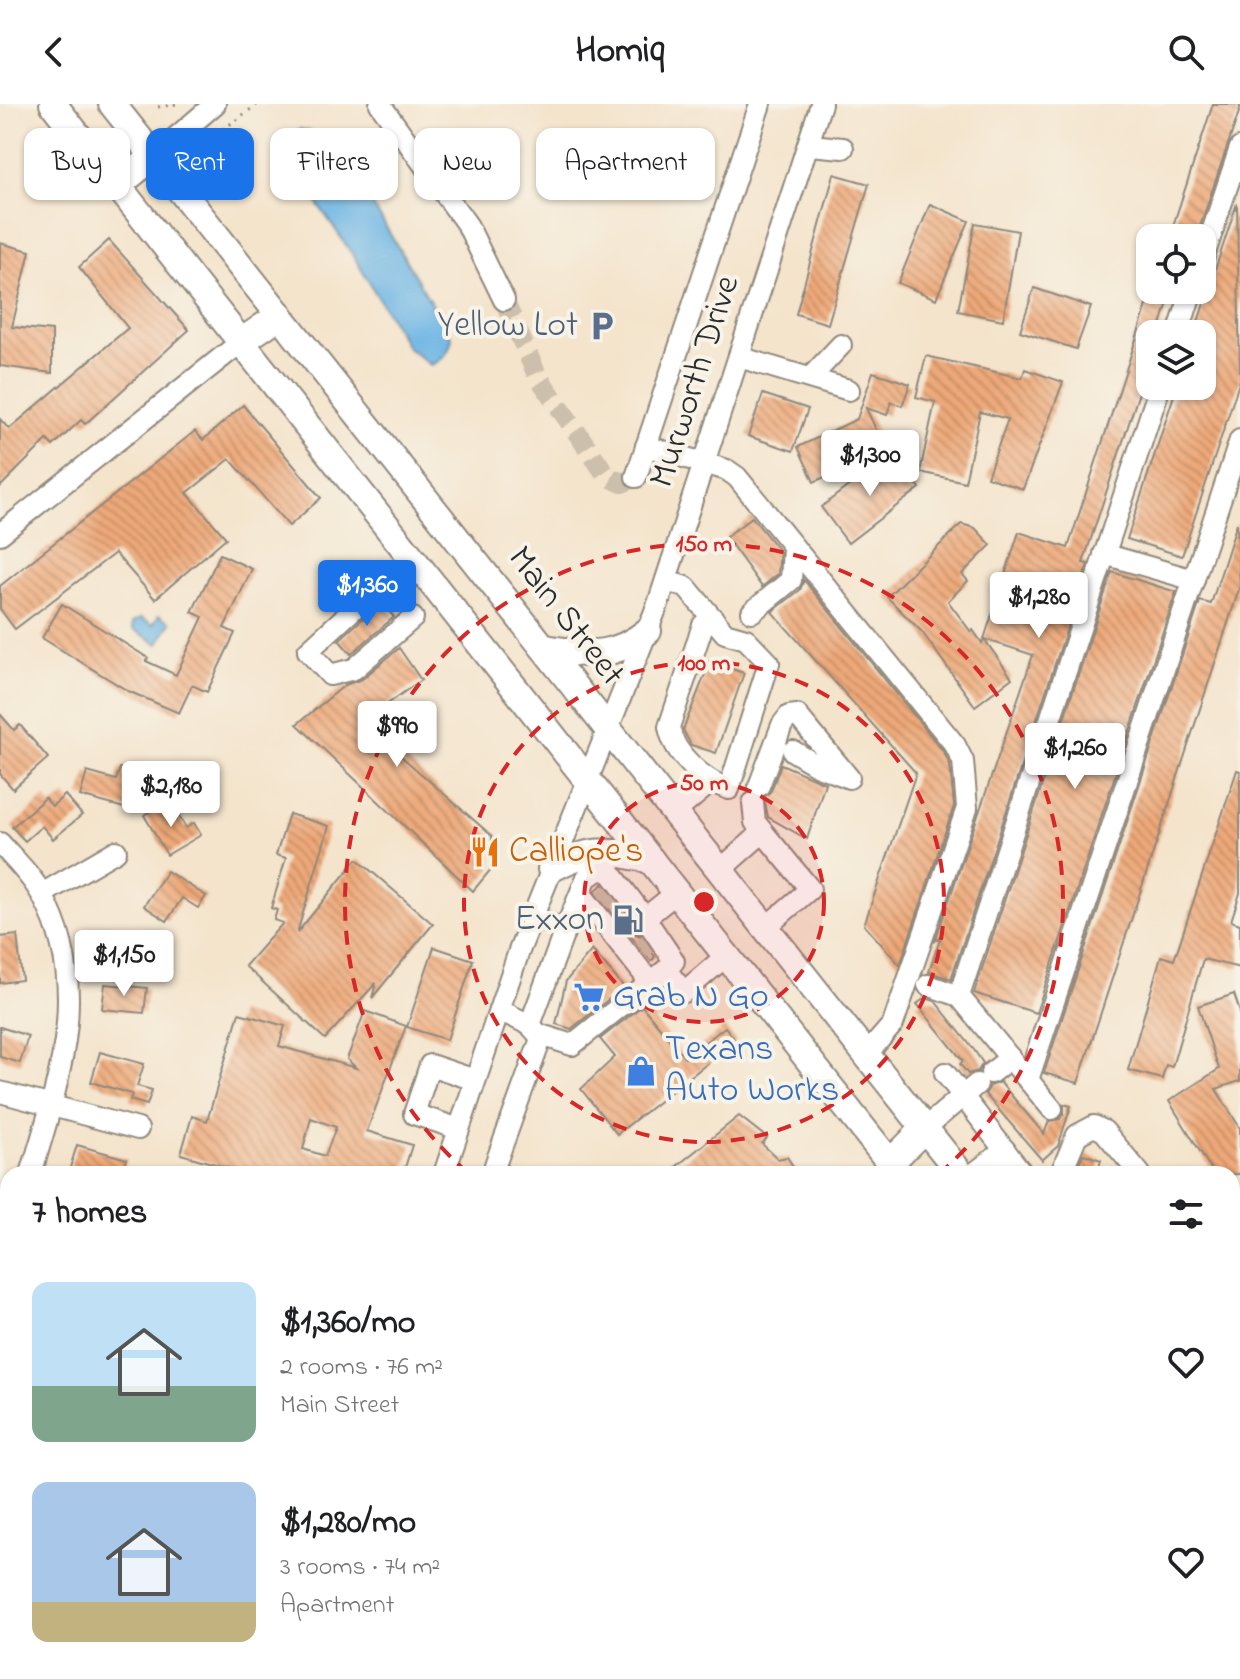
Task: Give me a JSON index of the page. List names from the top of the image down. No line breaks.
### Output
{"streets":{"main road":["Main Street"],"street":["Murworth Drive"]},"crossings":[["Murworth Drive","Main Street"]],"places":{"parking":["Yellow Lot"],"restaurant":["Calliope's"],"fuel station":["Exxon"],"supermarket":["Grab N Go"],"shop":["Texans Auto Works"]},"page":{"header":"Homiq","chip":["Buy","Rent","Filters","New","Apartment"],"price":["$1,300","$1,360","$1,280","$990","$1,260","$2,180","$1,150"],"heading":"7 homes","list":[{"name":"$1,360/mo","note":"2 rooms · 76 m² · Main Street"},{"name":"$1,280/mo","note":"3 rooms · 74 m² · Apartment"}]},"rings":["150 m","100 m","50 m"]}
